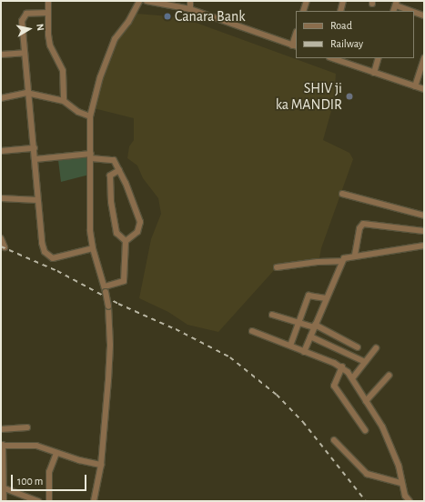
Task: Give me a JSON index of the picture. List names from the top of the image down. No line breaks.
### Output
{"places":["Canara Bank","SHIV ji ka MANDIR"],"legend":["Road","Railway"],"scale_bar":"100 m","north":"right"}
